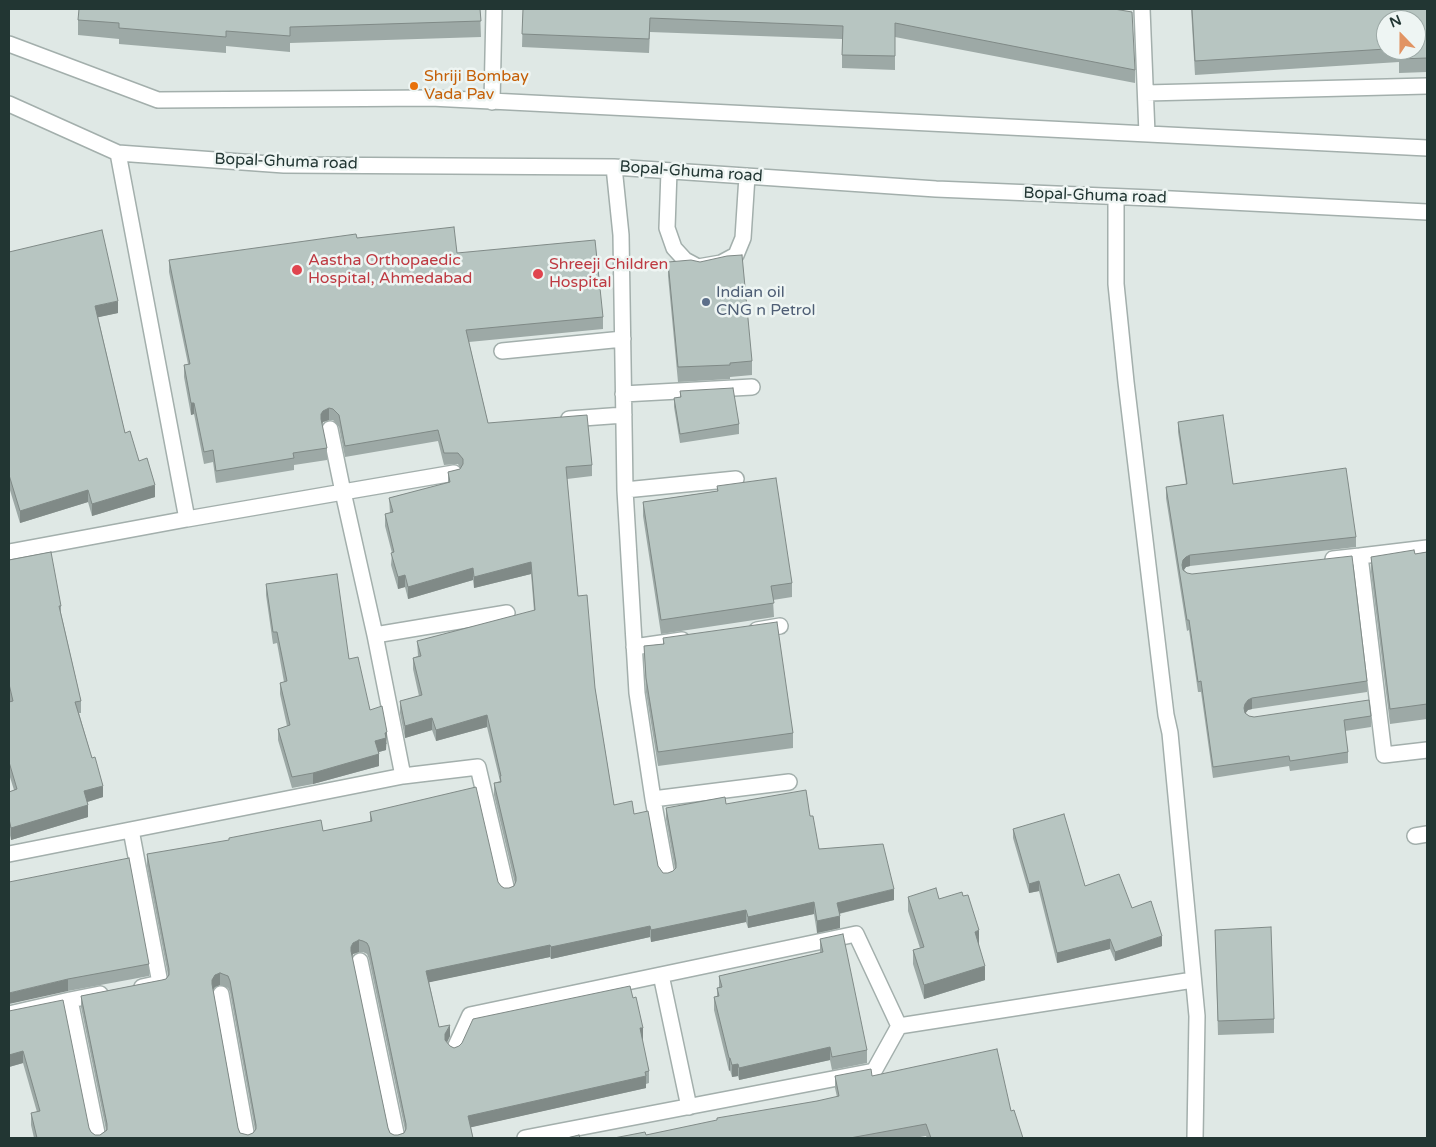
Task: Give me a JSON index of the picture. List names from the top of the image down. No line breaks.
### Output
{"streets":{"street":["Bopal-Ghuma road"]},"places":["Shriji Bombay Vada Pav","Aastha Orthopaedic Hospital, Ahmedabad","Shreeji Children Hospital","Indian oil CNG n Petrol"],"north":"top"}
